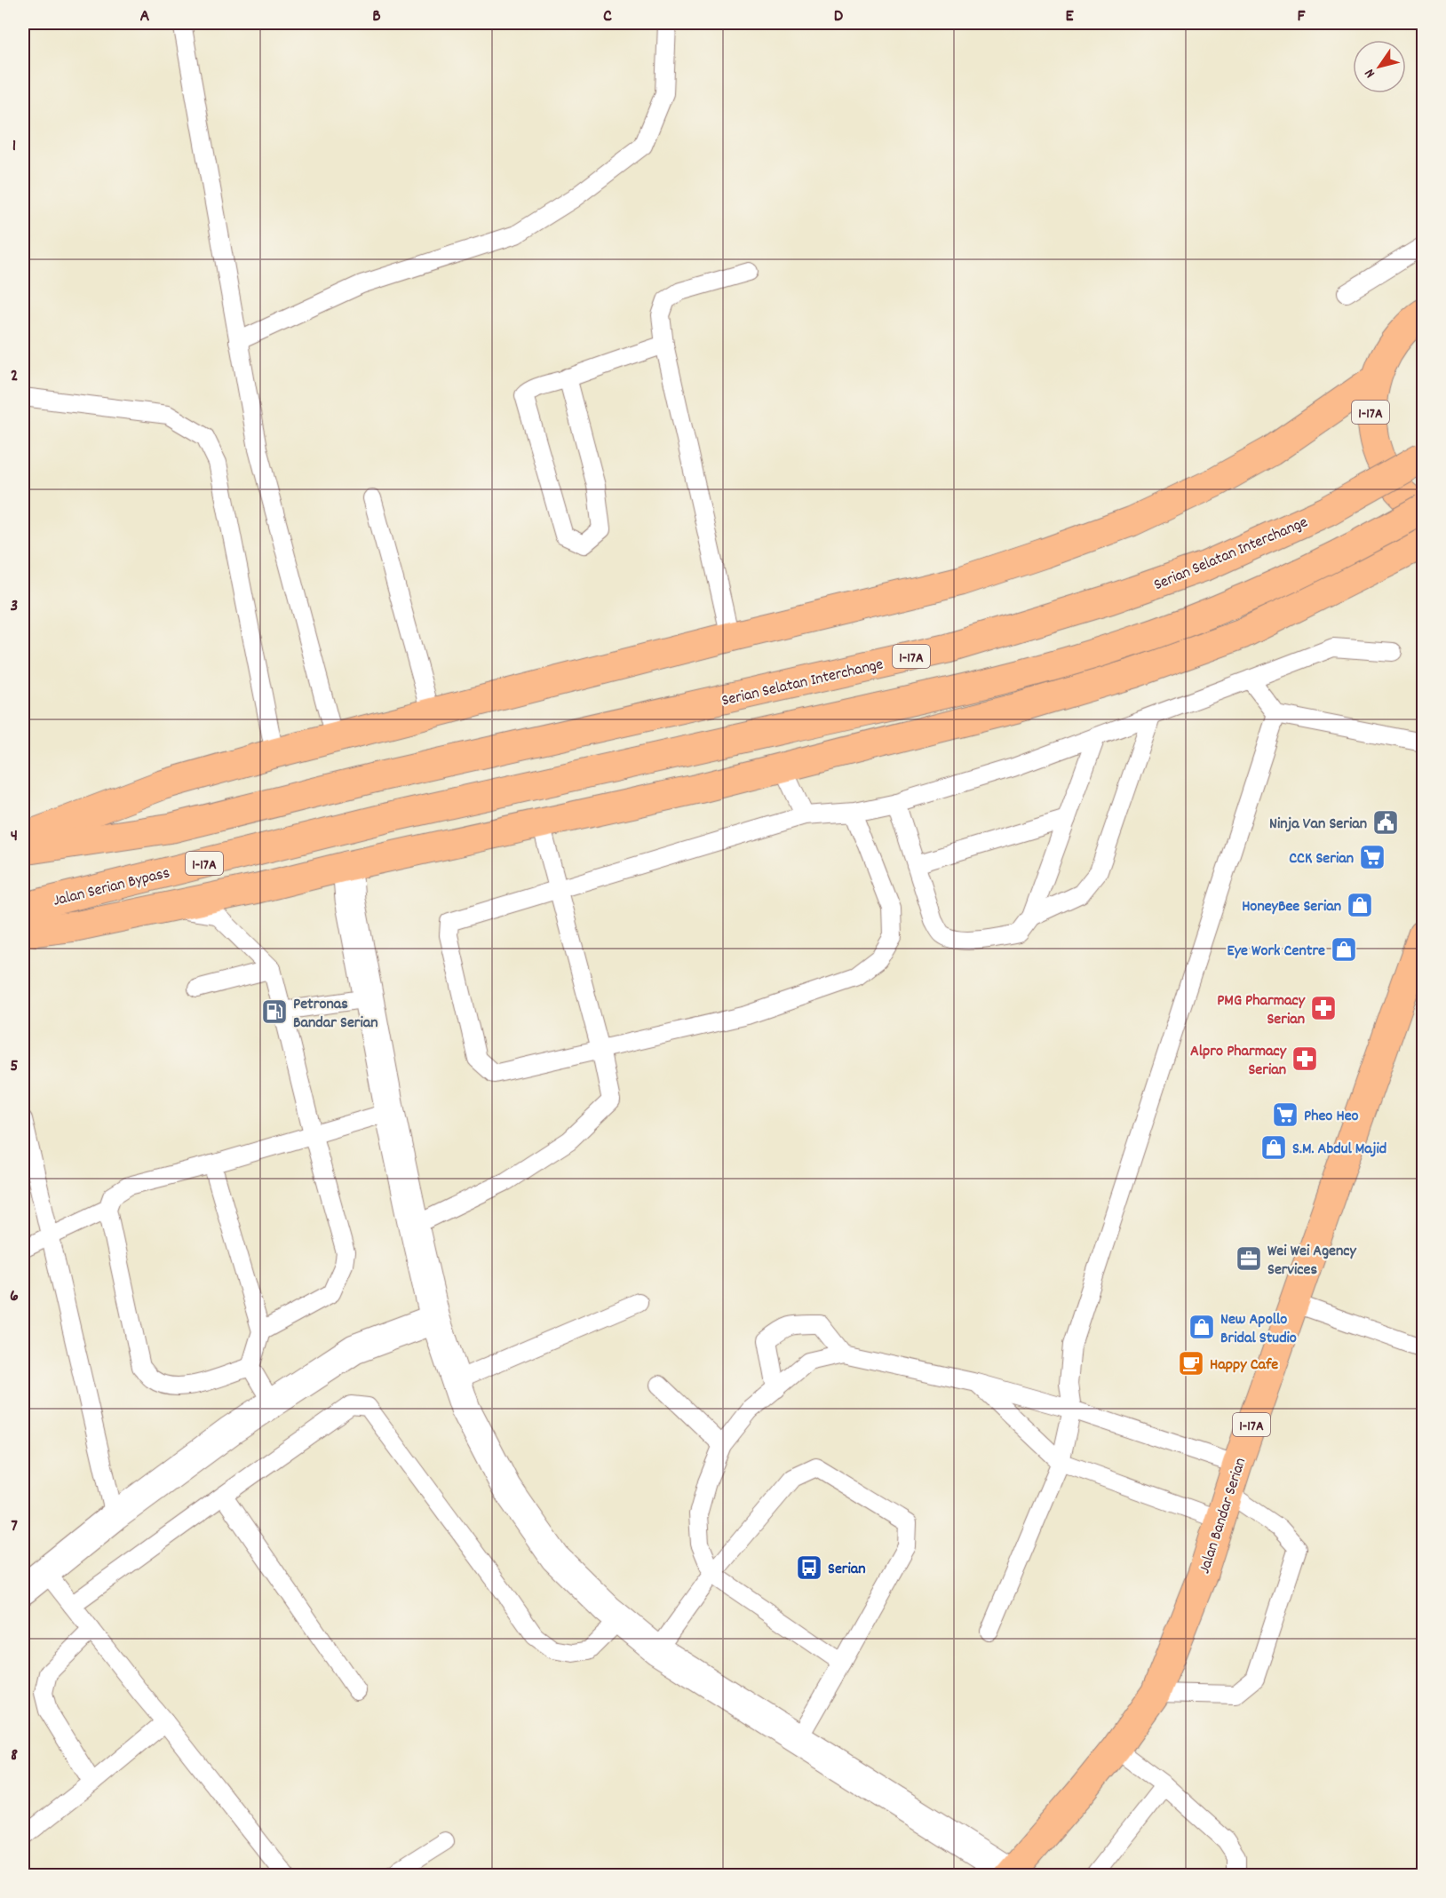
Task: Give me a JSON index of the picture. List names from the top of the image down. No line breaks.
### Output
{"streets":{"main road":["1-17A","Serian Selatan Interchange","Jalan Serian Bypass","Jalan Bandar Serian"]},"crossings":[["1-17A","Jalan Serian Bypass"]],"places":{"public building":["Ninja Van Serian"],"supermarket":["CCK Serian","Pheo Heo"],"shop":["HoneyBee Serian","Eye Work Centre","S.M. Abdul Majid","New Apollo Bridal Studio"],"pharmacy":["PMG Pharmacy Serian","Alpro Pharmacy Serian"],"fuel station":["Petronas Bandar Serian"],"office":["Wei Wei Agency Services"],"cafe":["Happy Cafe"],"bus stop":["Serian"]},"north":"bottom left","grid":{"columns":["A","B","C","D","E","F"],"rows":["1","2","3","4","5","6","7","8"]}}
